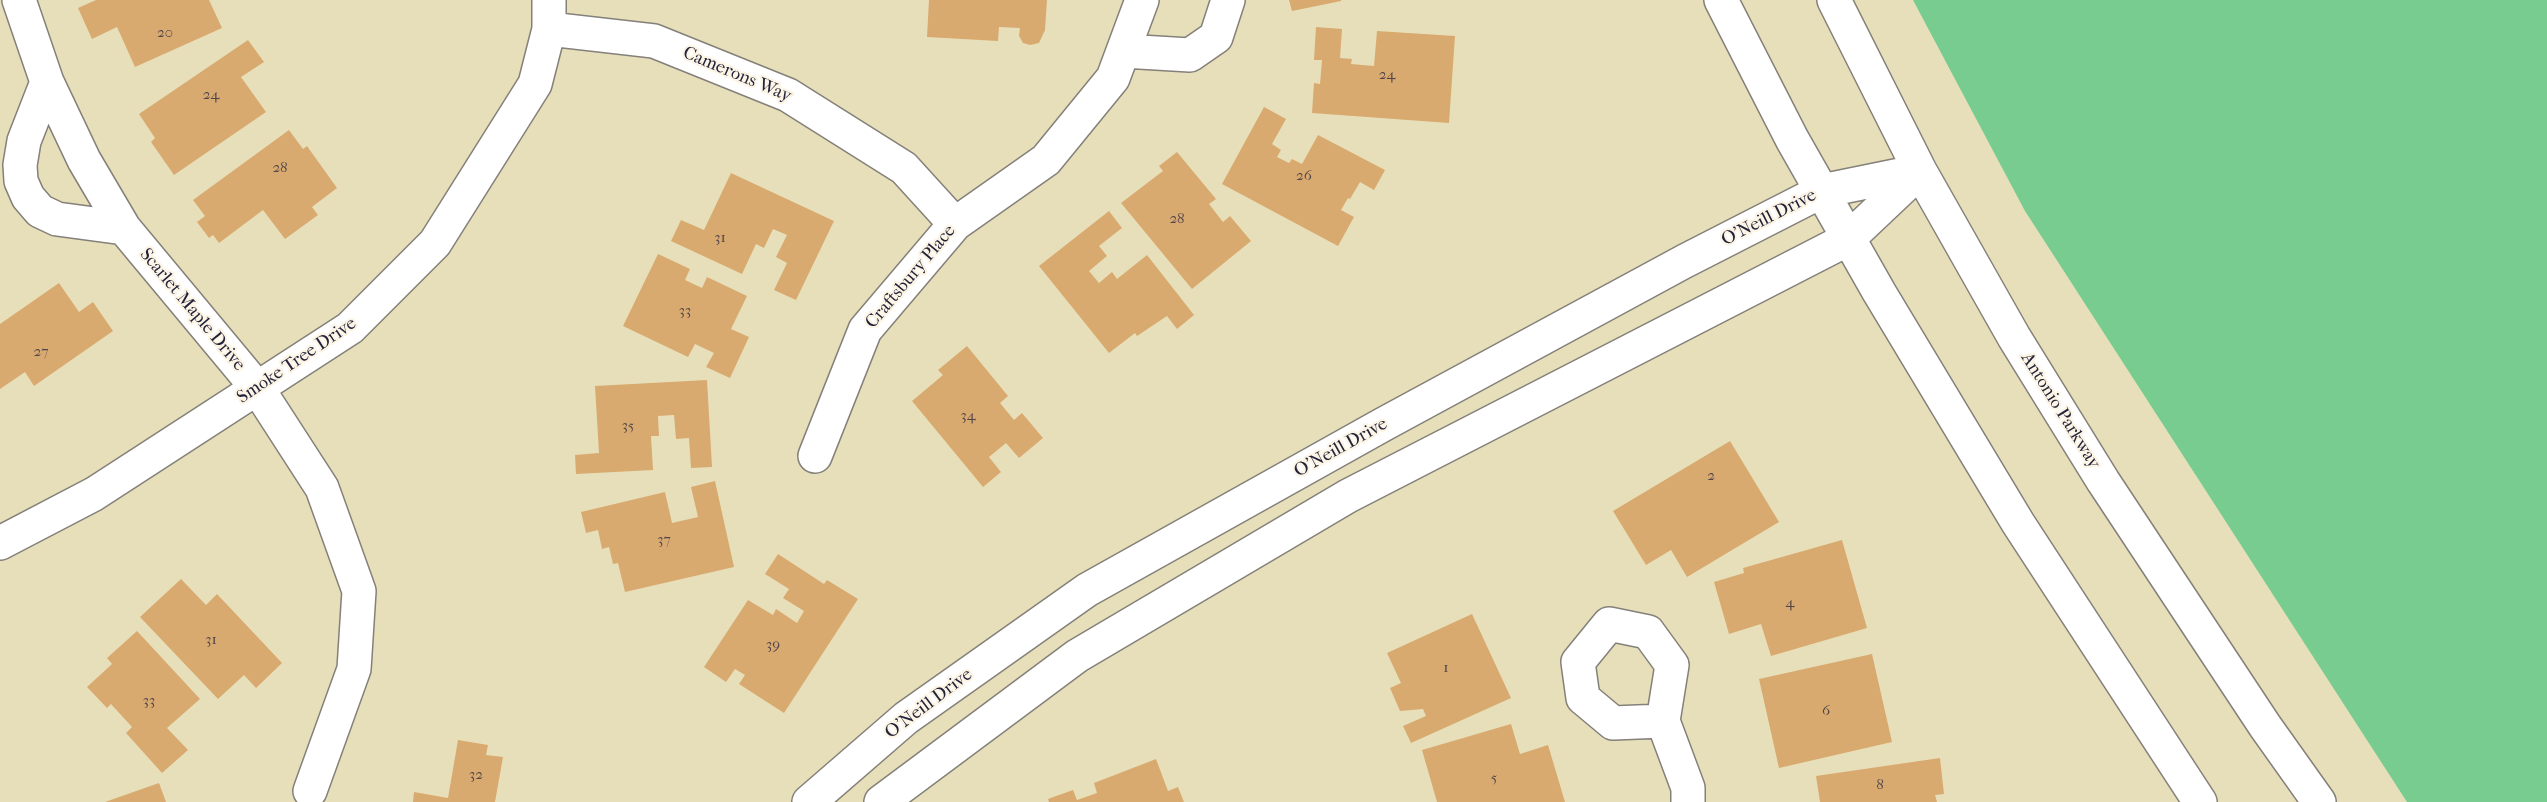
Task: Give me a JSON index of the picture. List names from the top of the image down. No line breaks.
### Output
{"streets":{"main road":["Camerons Way","O'Neill Drive","Craftsbury Place","Scarlet Maple Drive","Smoke Tree Drive","Antonio Parkway"]},"crossings":[["Camerons Way","Craftsbury Place"],["Camerons Way","Smoke Tree Drive"],["O'Neill Drive","Antonio Parkway"],["Scarlet Maple Drive","Smoke Tree Drive"]],"house_numbers":["20","24","24","28","26","28","31","33","27","34","35","2","37","4","31","39","1","33","6","32","5","8"]}
